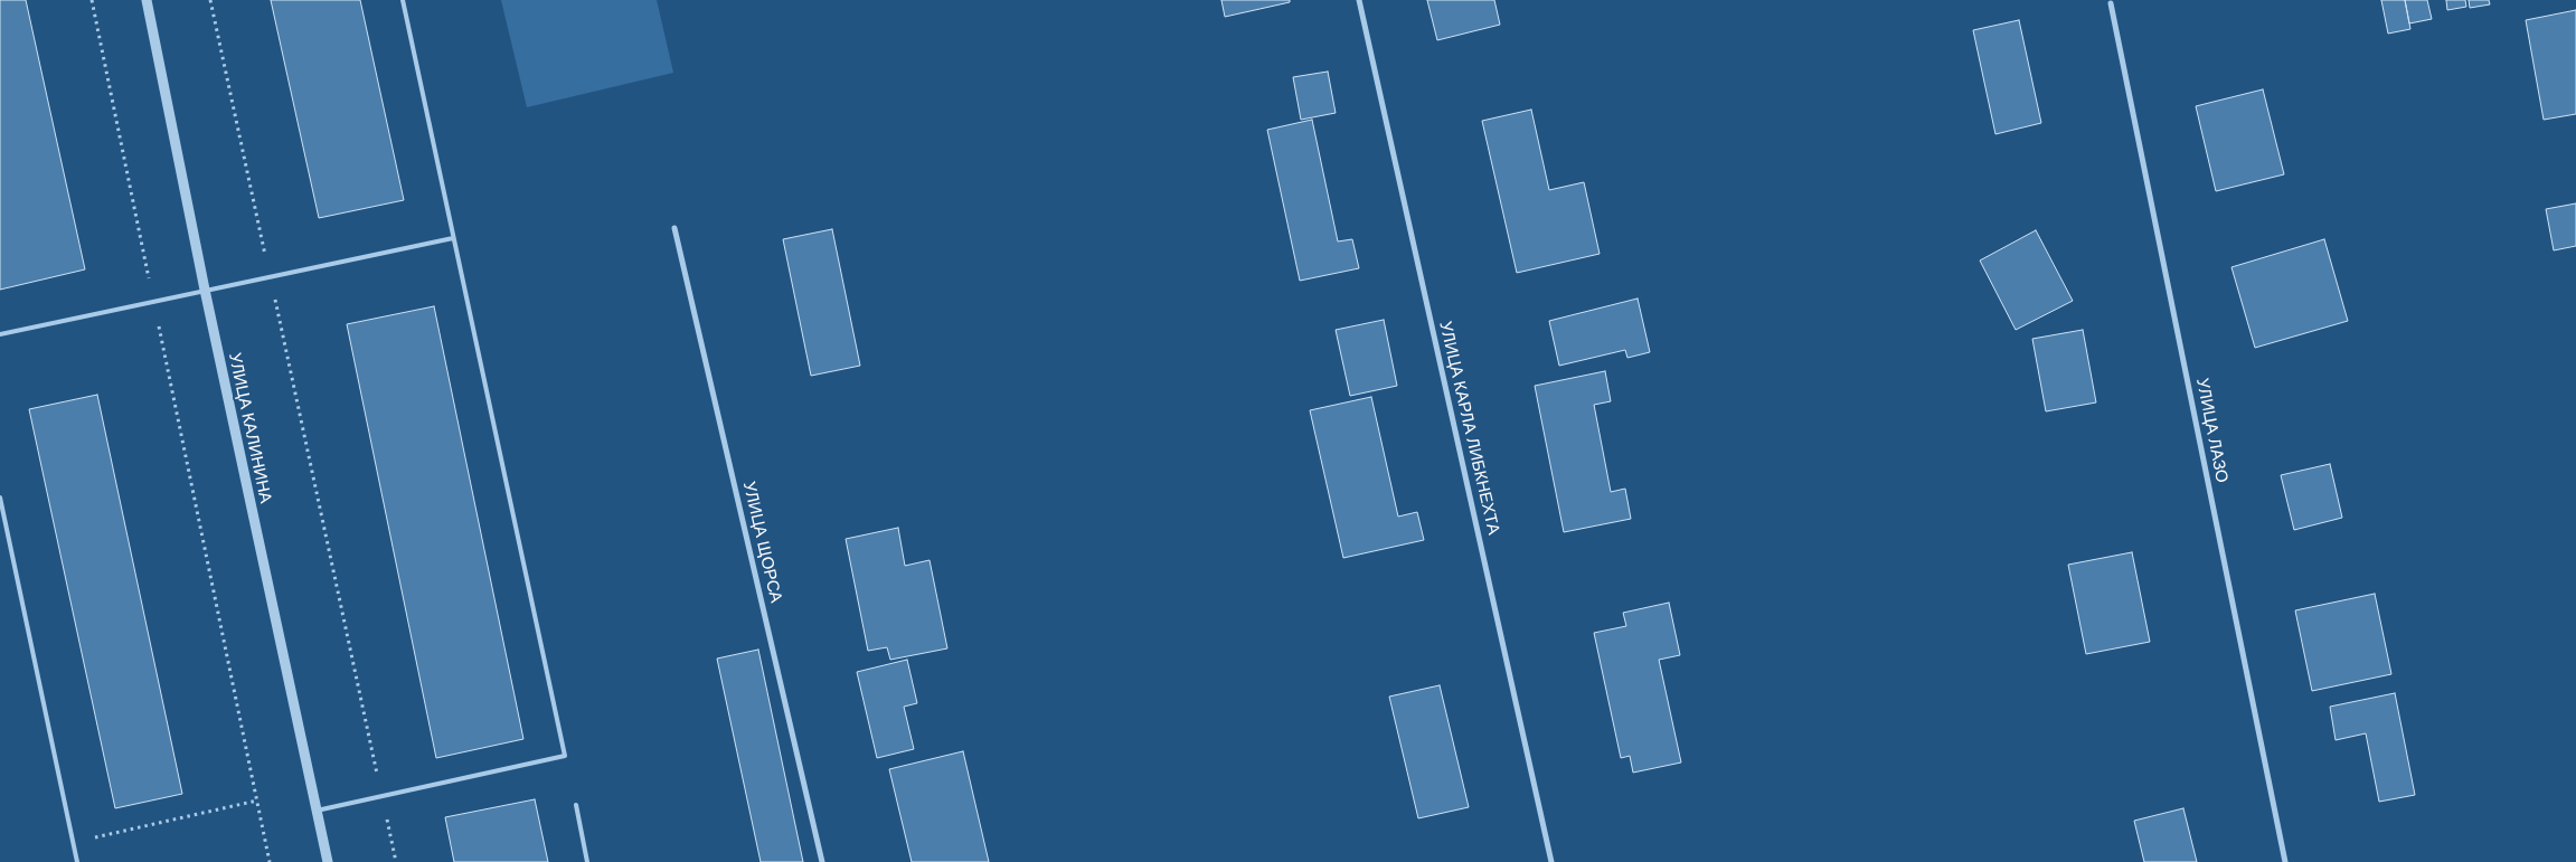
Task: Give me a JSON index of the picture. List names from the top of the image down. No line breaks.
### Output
{"streets":{"street":["УЛИЦА КАЛИНИНА","УЛИЦА КАРЛА ЛИБКНЕХТА","УЛИЦА ЛАЗО","УЛИЦА ЩОРСА"]}}
